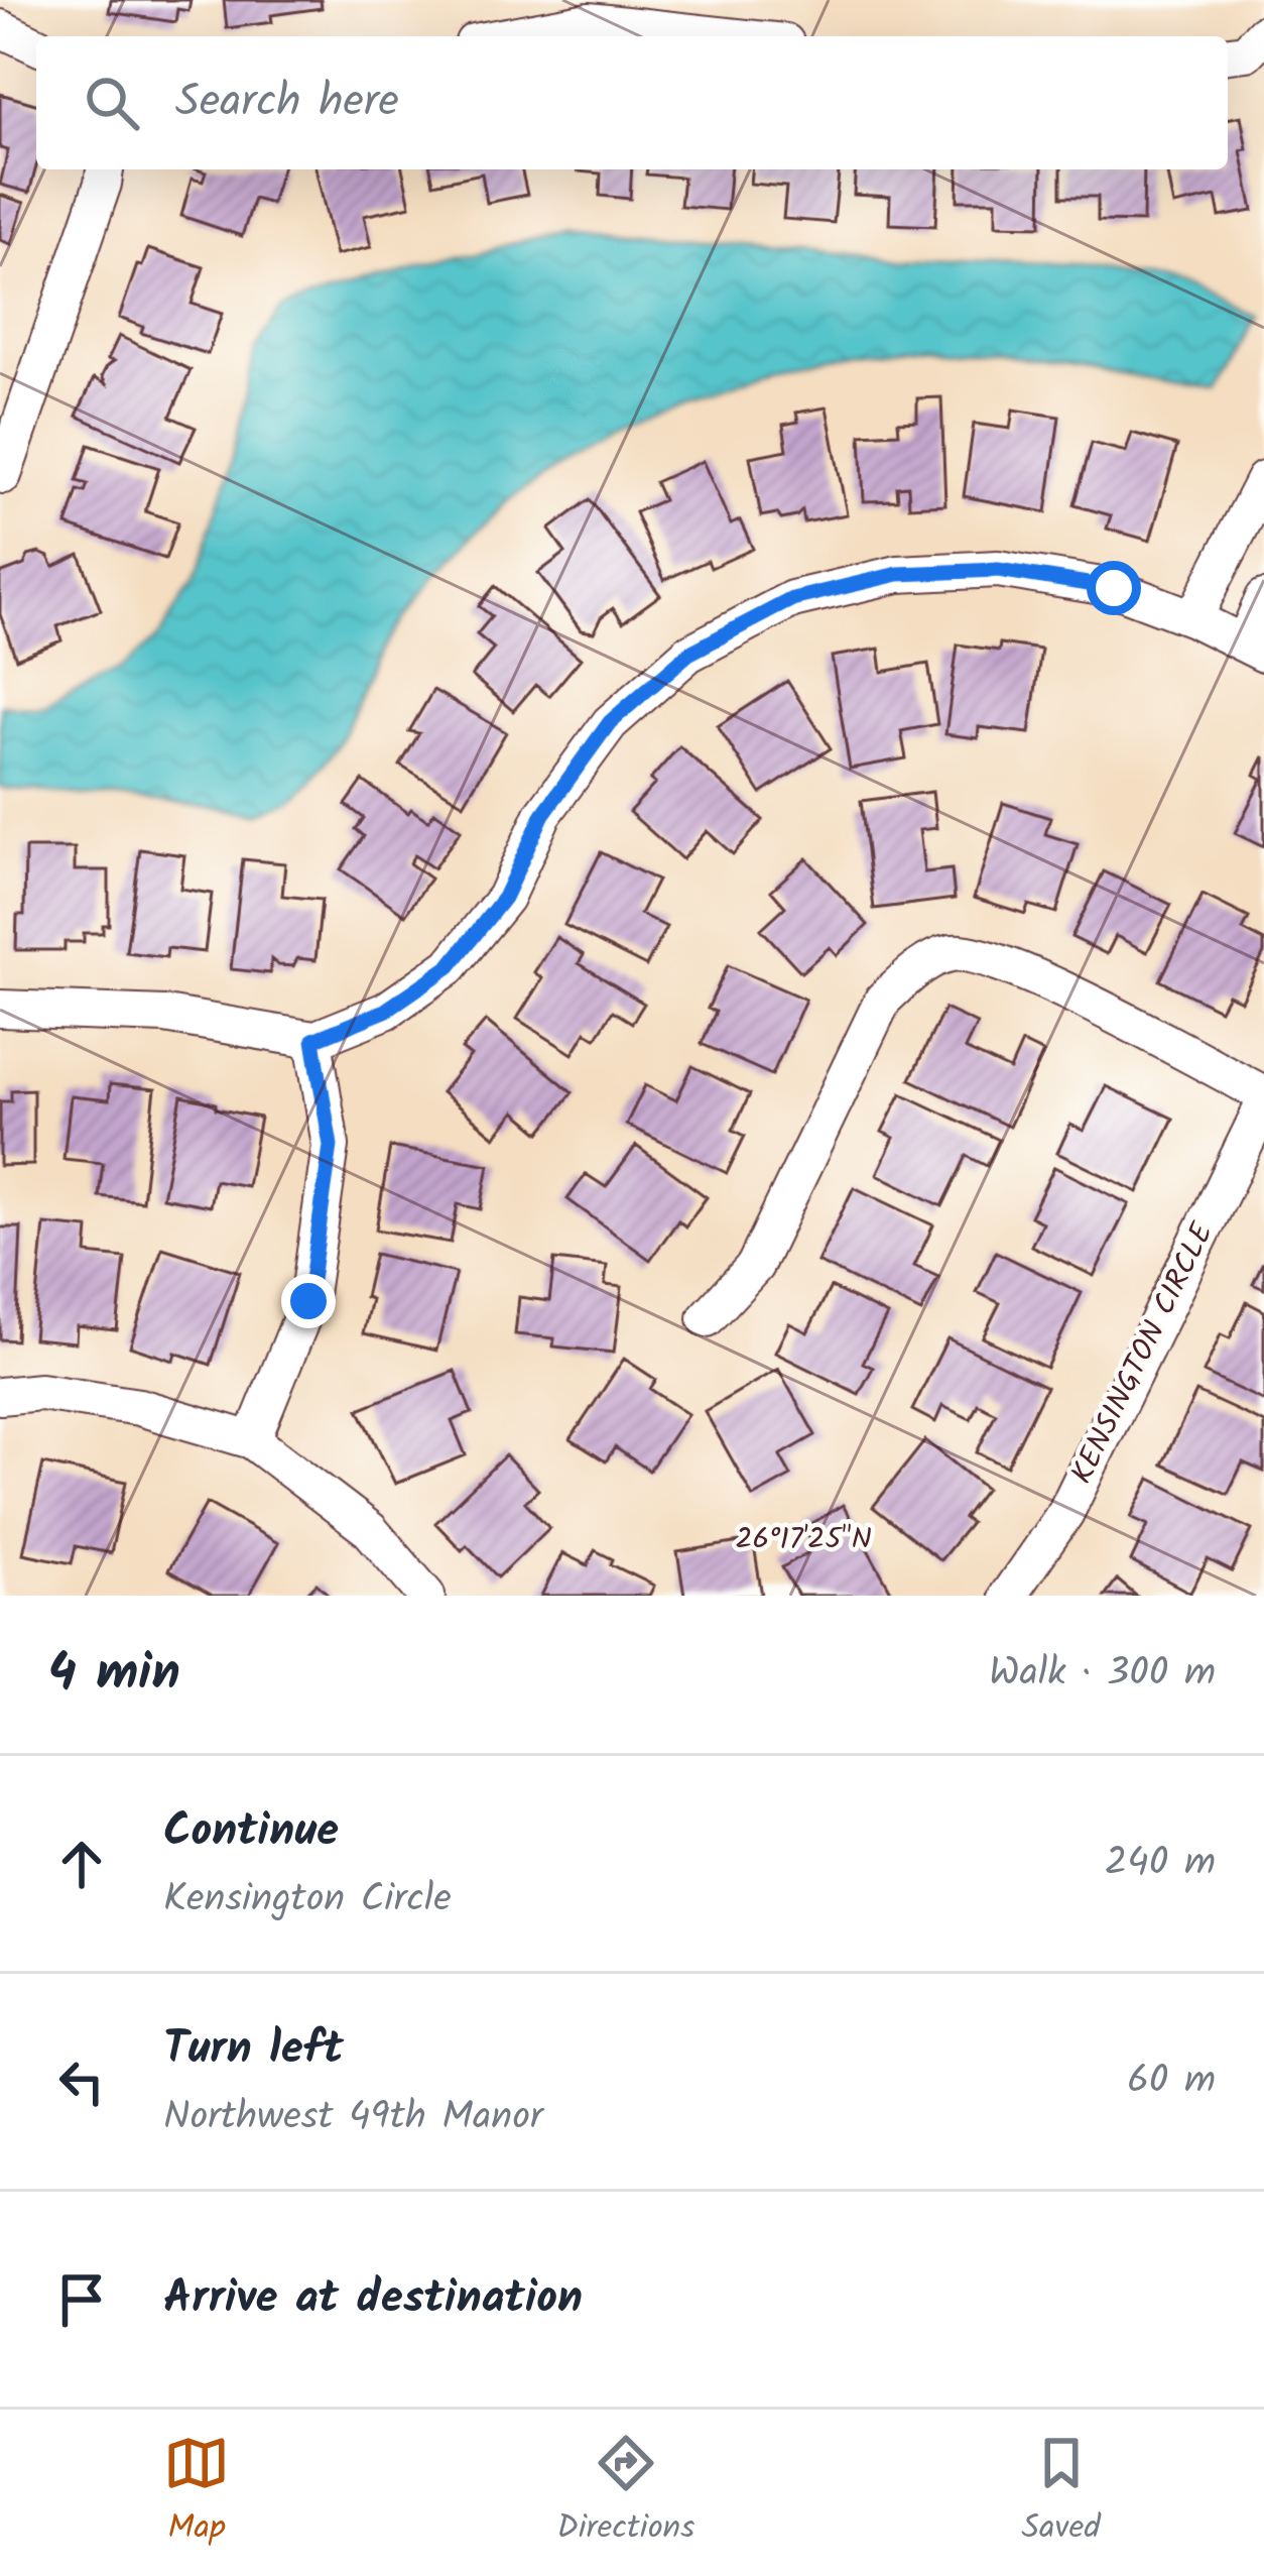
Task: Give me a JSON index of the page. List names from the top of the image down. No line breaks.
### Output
{"streets":{"street":["KENSINGTON CIRCLE"]},"page":{"search":"Search here","heading":["4 min","Walk · 300 m"],"list":[["Continue","Kensington Circle","240 m"],["Turn left","Northwest 49th Manor","60 m"],"Arrive at destination"],"nav":["Map","Directions","Saved"]},"coordinates":["26°17'25\"N"]}
